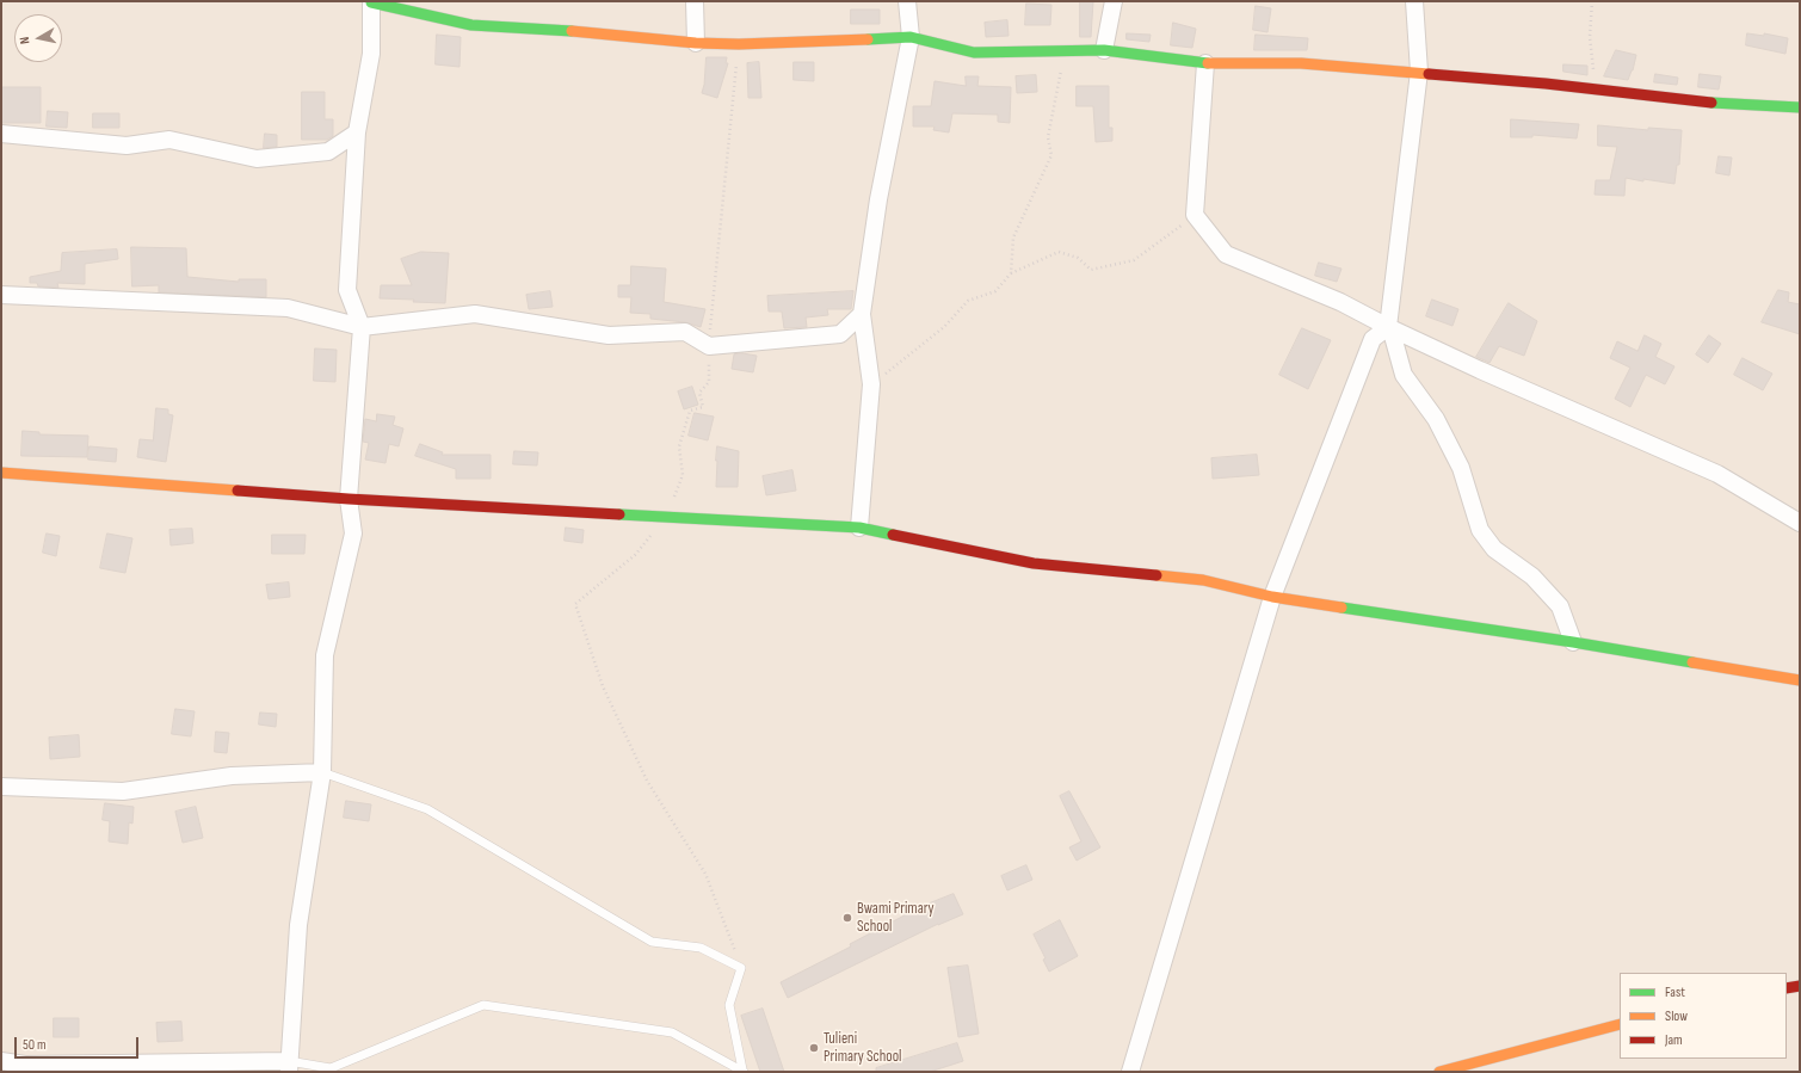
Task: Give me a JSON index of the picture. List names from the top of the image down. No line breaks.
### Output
{"places":["Bwami Primary School","Tulieni Primary School"],"legend":["Fast","Slow","Jam"],"scale_bar":"50 m","north":"left"}
